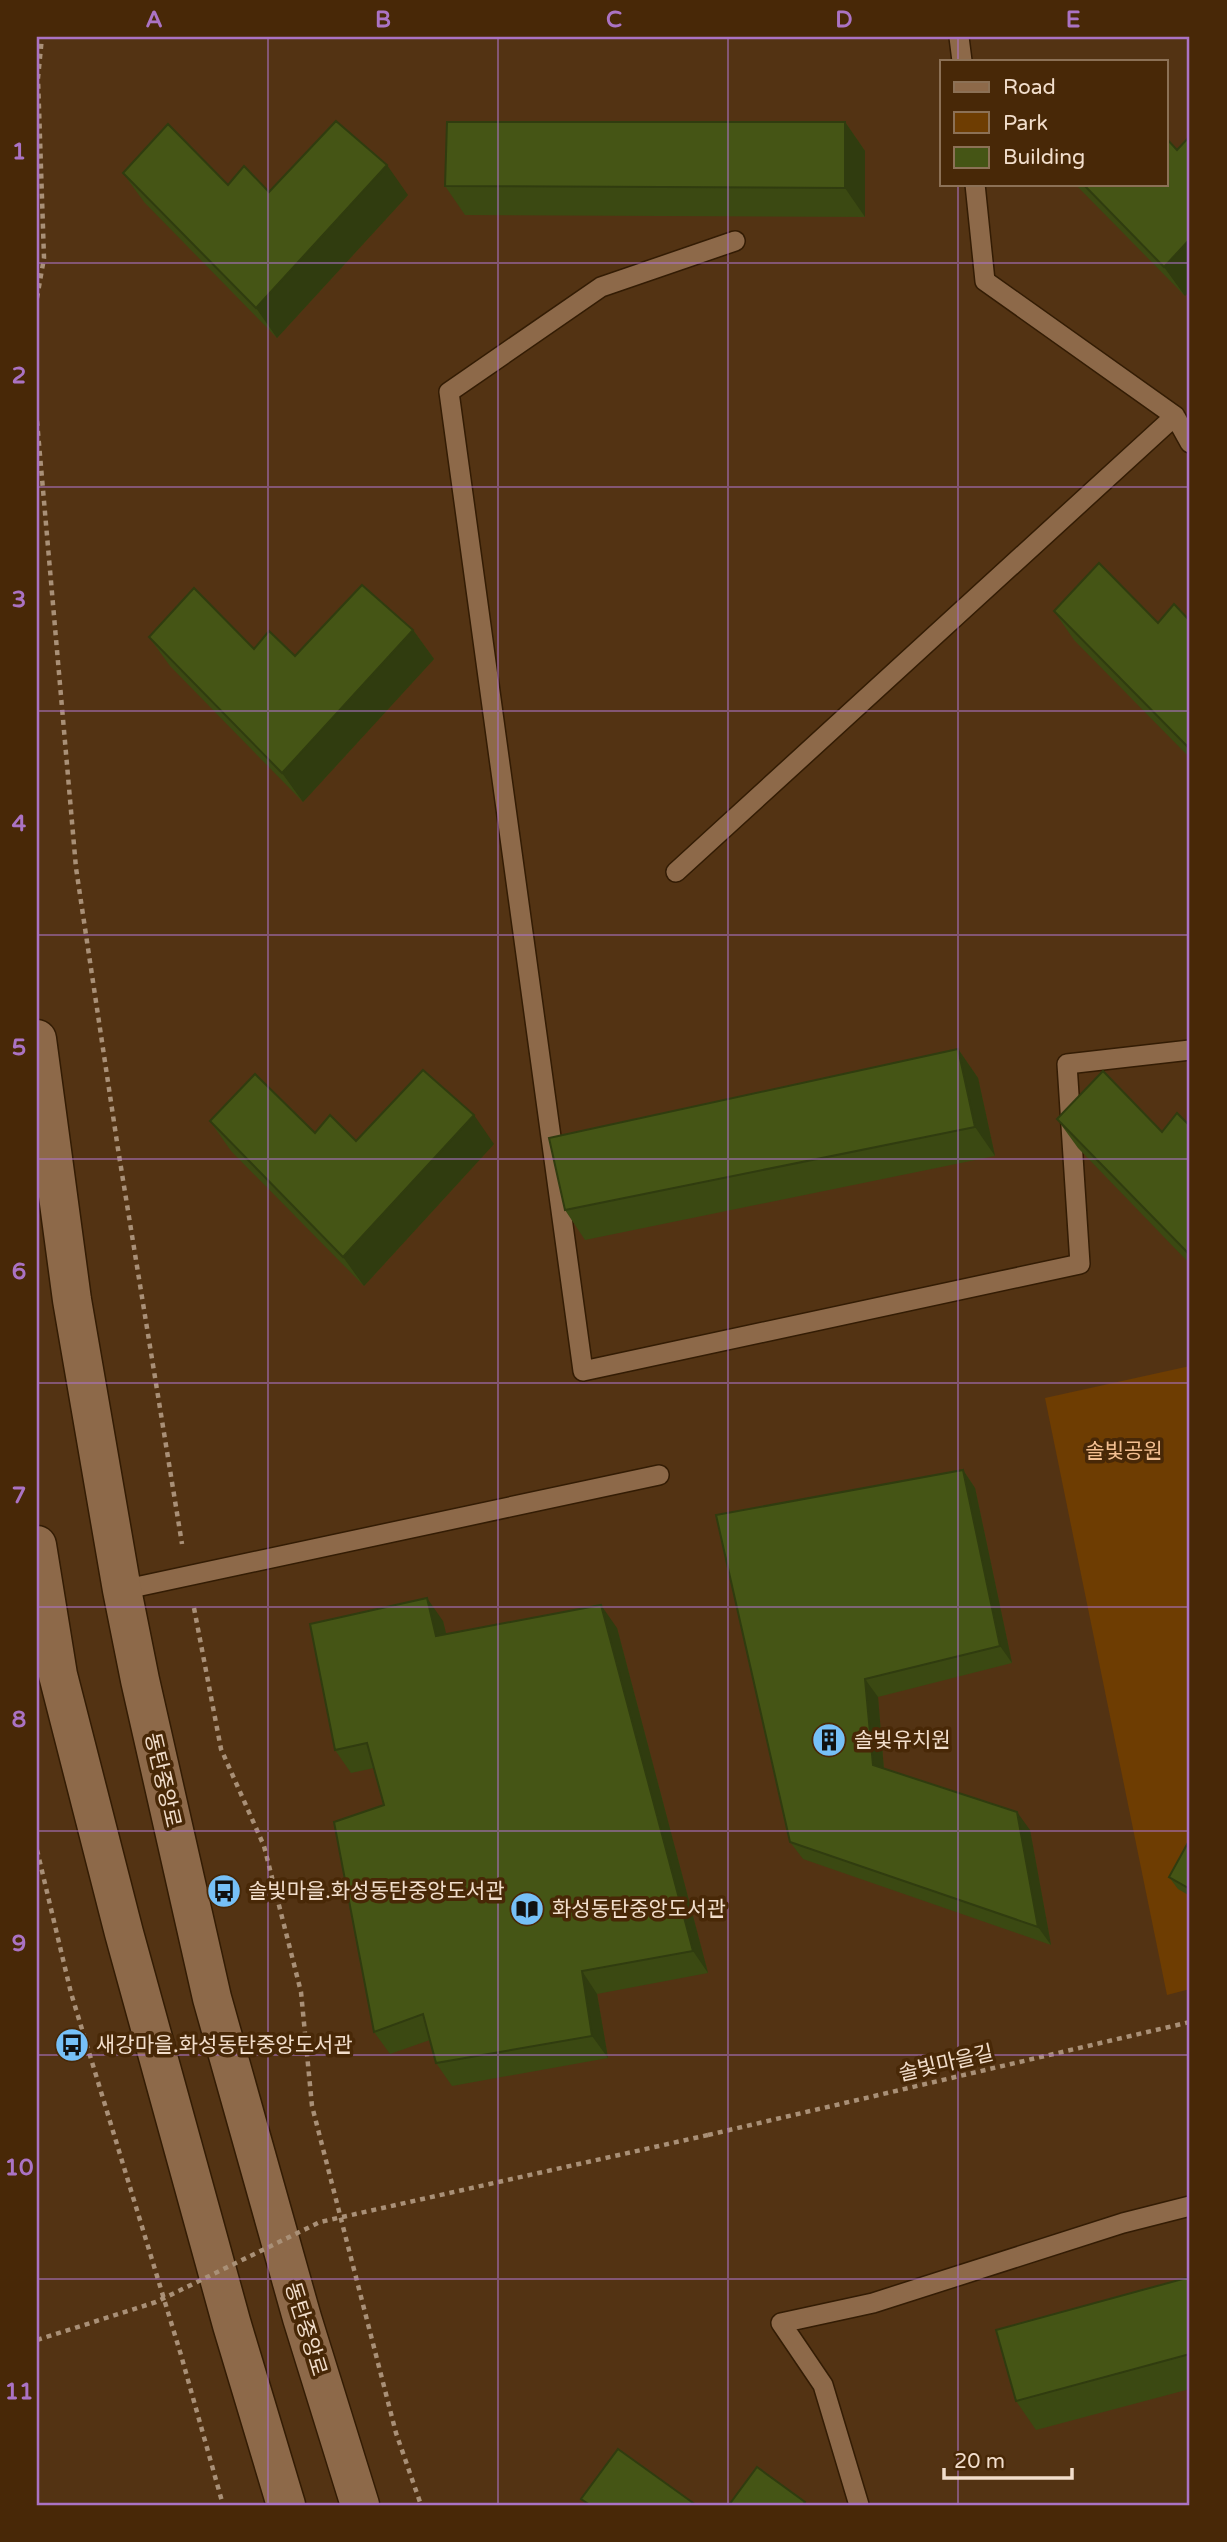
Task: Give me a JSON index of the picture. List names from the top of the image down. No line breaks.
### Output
{"streets":{"street":["동탄중앙로"],"path":["솔빛마을길"]},"parks":["솔빛공원"],"places":{"building":["솔빛유치원"],"bus stop":["솔빛마을.화성동탄중앙도서관","새강마을.화성동탄중앙도서관"],"library":["화성동탄중앙도서관"]},"legend":["Road","Park","Building"],"scale_bar":"20 m","grid":{"columns":["A","B","C","D","E"],"rows":["1","2","3","4","5","6","7","8","9","10","11"]}}
